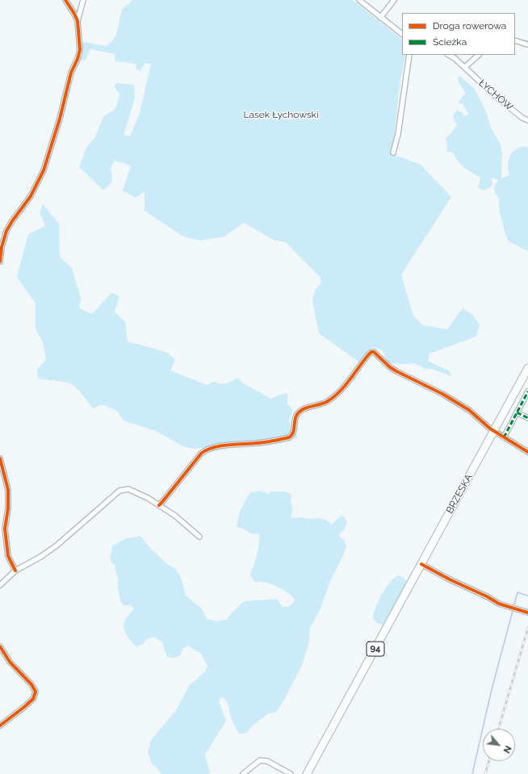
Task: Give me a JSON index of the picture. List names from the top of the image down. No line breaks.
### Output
{"streets":{"main road":["BRZESKA","94"],"street":["ŁYCHÓW"]},"crossings":[["BRZESKA","94"]],"parks":["Lasek Łychowski"],"legend":["Droga rowerowa","Ścieżka"],"north":"bottom right"}
